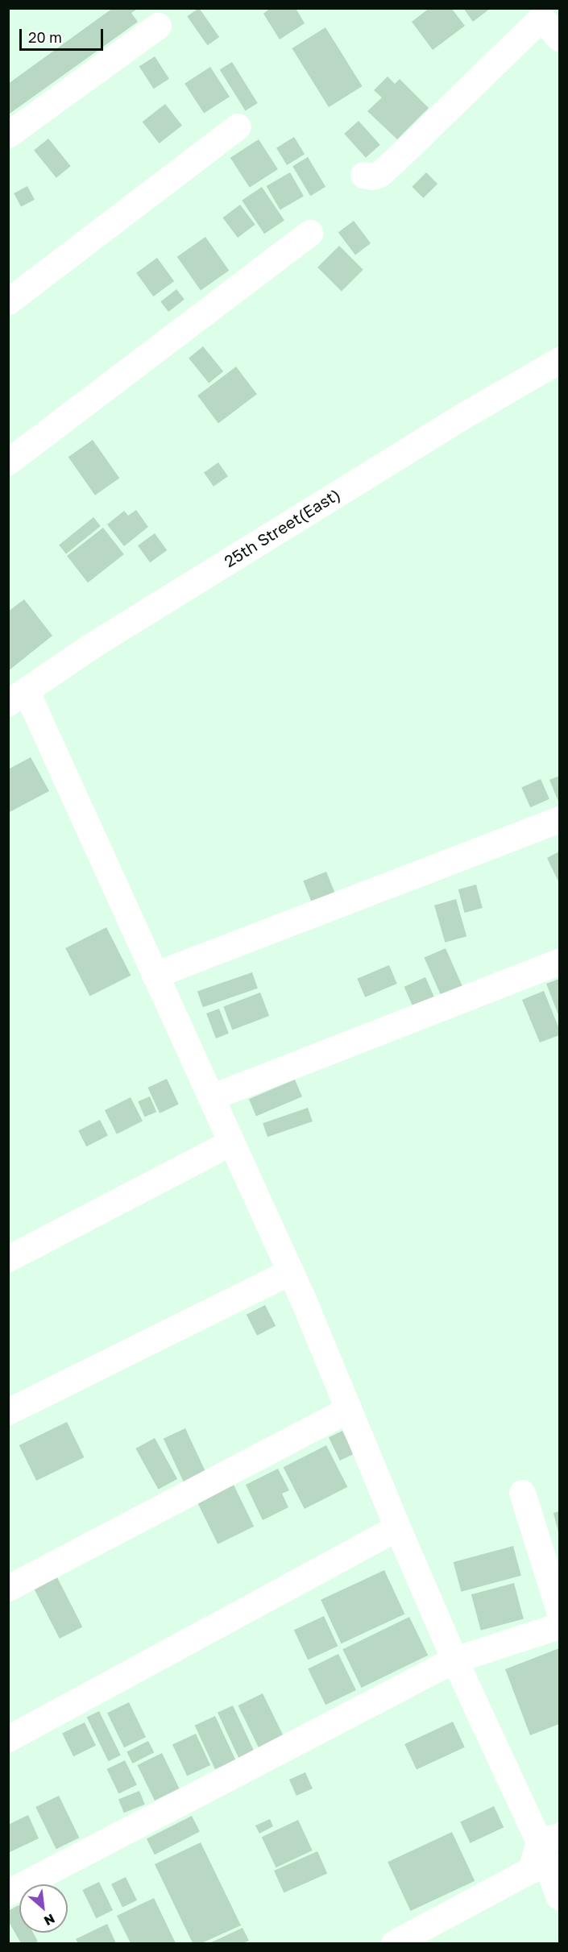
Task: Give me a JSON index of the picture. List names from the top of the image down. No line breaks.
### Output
{"streets":{"street":["25th Street(East)"]},"scale_bar":"20 m","north":"bottom right"}
